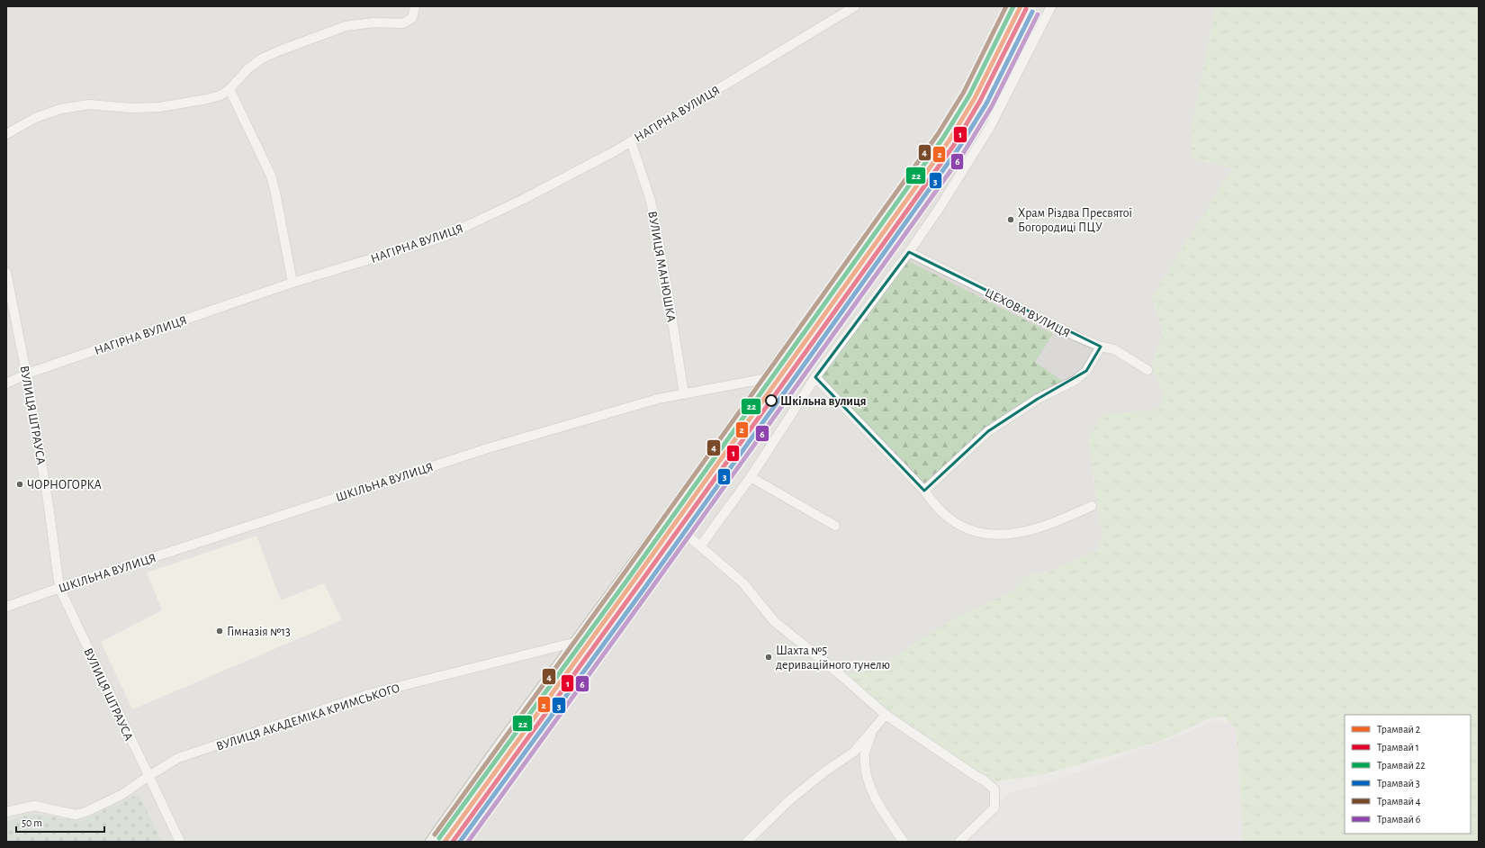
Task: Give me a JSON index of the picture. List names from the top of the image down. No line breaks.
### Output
{"streets":{"street":["НАГІРНА ВУЛИЦЯ","ВУЛИЦЯ МАНЮШКА","ЦЕХОВА ВУЛИЦЯ","ВУЛИЦЯ ШТРАУСА","ШКІЛЬНА ВУЛИЦЯ","ВУЛИЦЯ АКАДЕМІКА КРИМСЬКОГО"]},"crossings":[["НАГІРНА ВУЛИЦЯ","ВУЛИЦЯ МАНЮШКА"],["НАГІРНА ВУЛИЦЯ","ВУЛИЦЯ ШТРАУСА"],["ВУЛИЦЯ МАНЮШКА","ШКІЛЬНА ВУЛИЦЯ"],["ВУЛИЦЯ ШТРАУСА","ШКІЛЬНА ВУЛИЦЯ"],["ВУЛИЦЯ ШТРАУСА","ВУЛИЦЯ АКАДЕМІКА КРИМСЬКОГО"]],"places":["Храм Різдва Пресвятої Богородиці ПЦУ","Шкільна вулиця","ЧОРНОГОРКА","Гімназія №13","Шахта №5 дериваційного тунелю"],"lines":["tram line 2","tram line 22","tram line 4","tram line 1","tram line 3","tram line 6"],"legend":["Трамвай 2","Трамвай 1","Трамвай 22","Трамвай 3","Трамвай 4","Трамвай 6"],"scale_bar":"50 m"}
